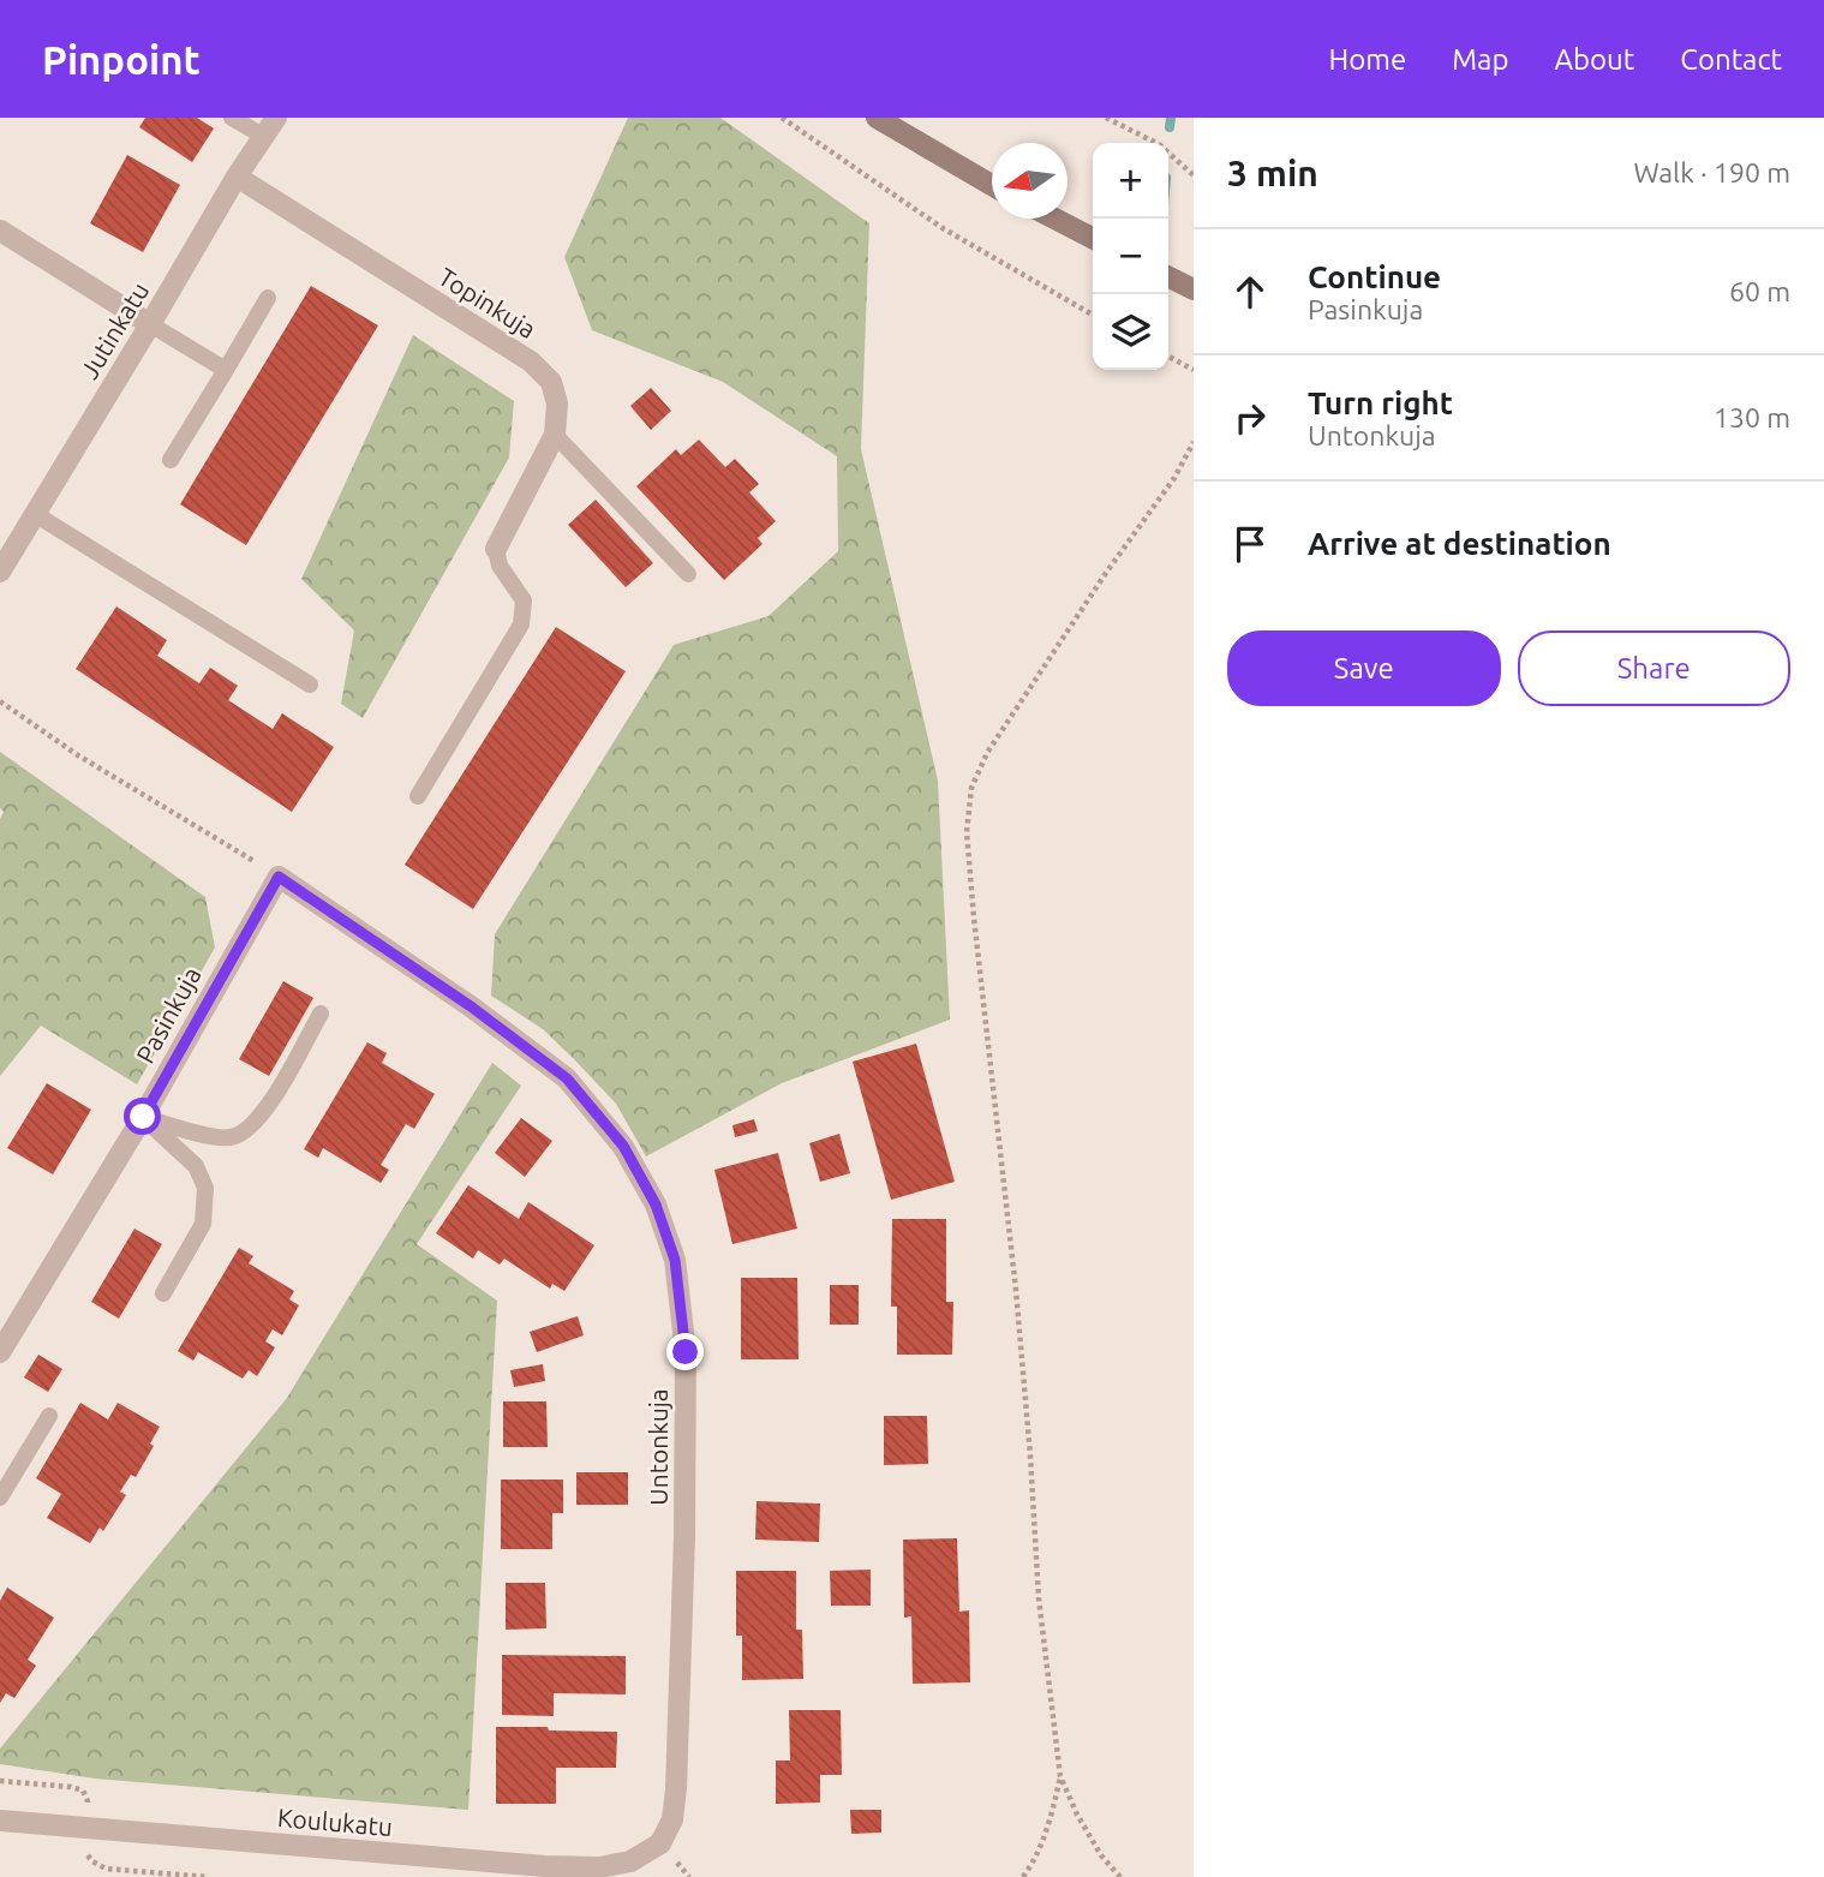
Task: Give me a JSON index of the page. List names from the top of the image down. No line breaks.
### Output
{"streets":{"street":["Topinkuja","Jutinkatu","Pasinkuja","Untonkuja","Koulukatu"]},"crossings":[["Topinkuja","Jutinkatu"],["Pasinkuja","Untonkuja"],["Untonkuja","Koulukatu"]],"north":"left","page":{"header":"Pinpoint","nav":["Home","Map","About","Contact"],"heading":["3 min","Walk · 190 m"],"map_buttons":["+","−"],"list":[["Continue","Pasinkuja","60 m"],["Turn right","Untonkuja","130 m"],"Arrive at destination"],"buttons":["Save","Share"]}}
